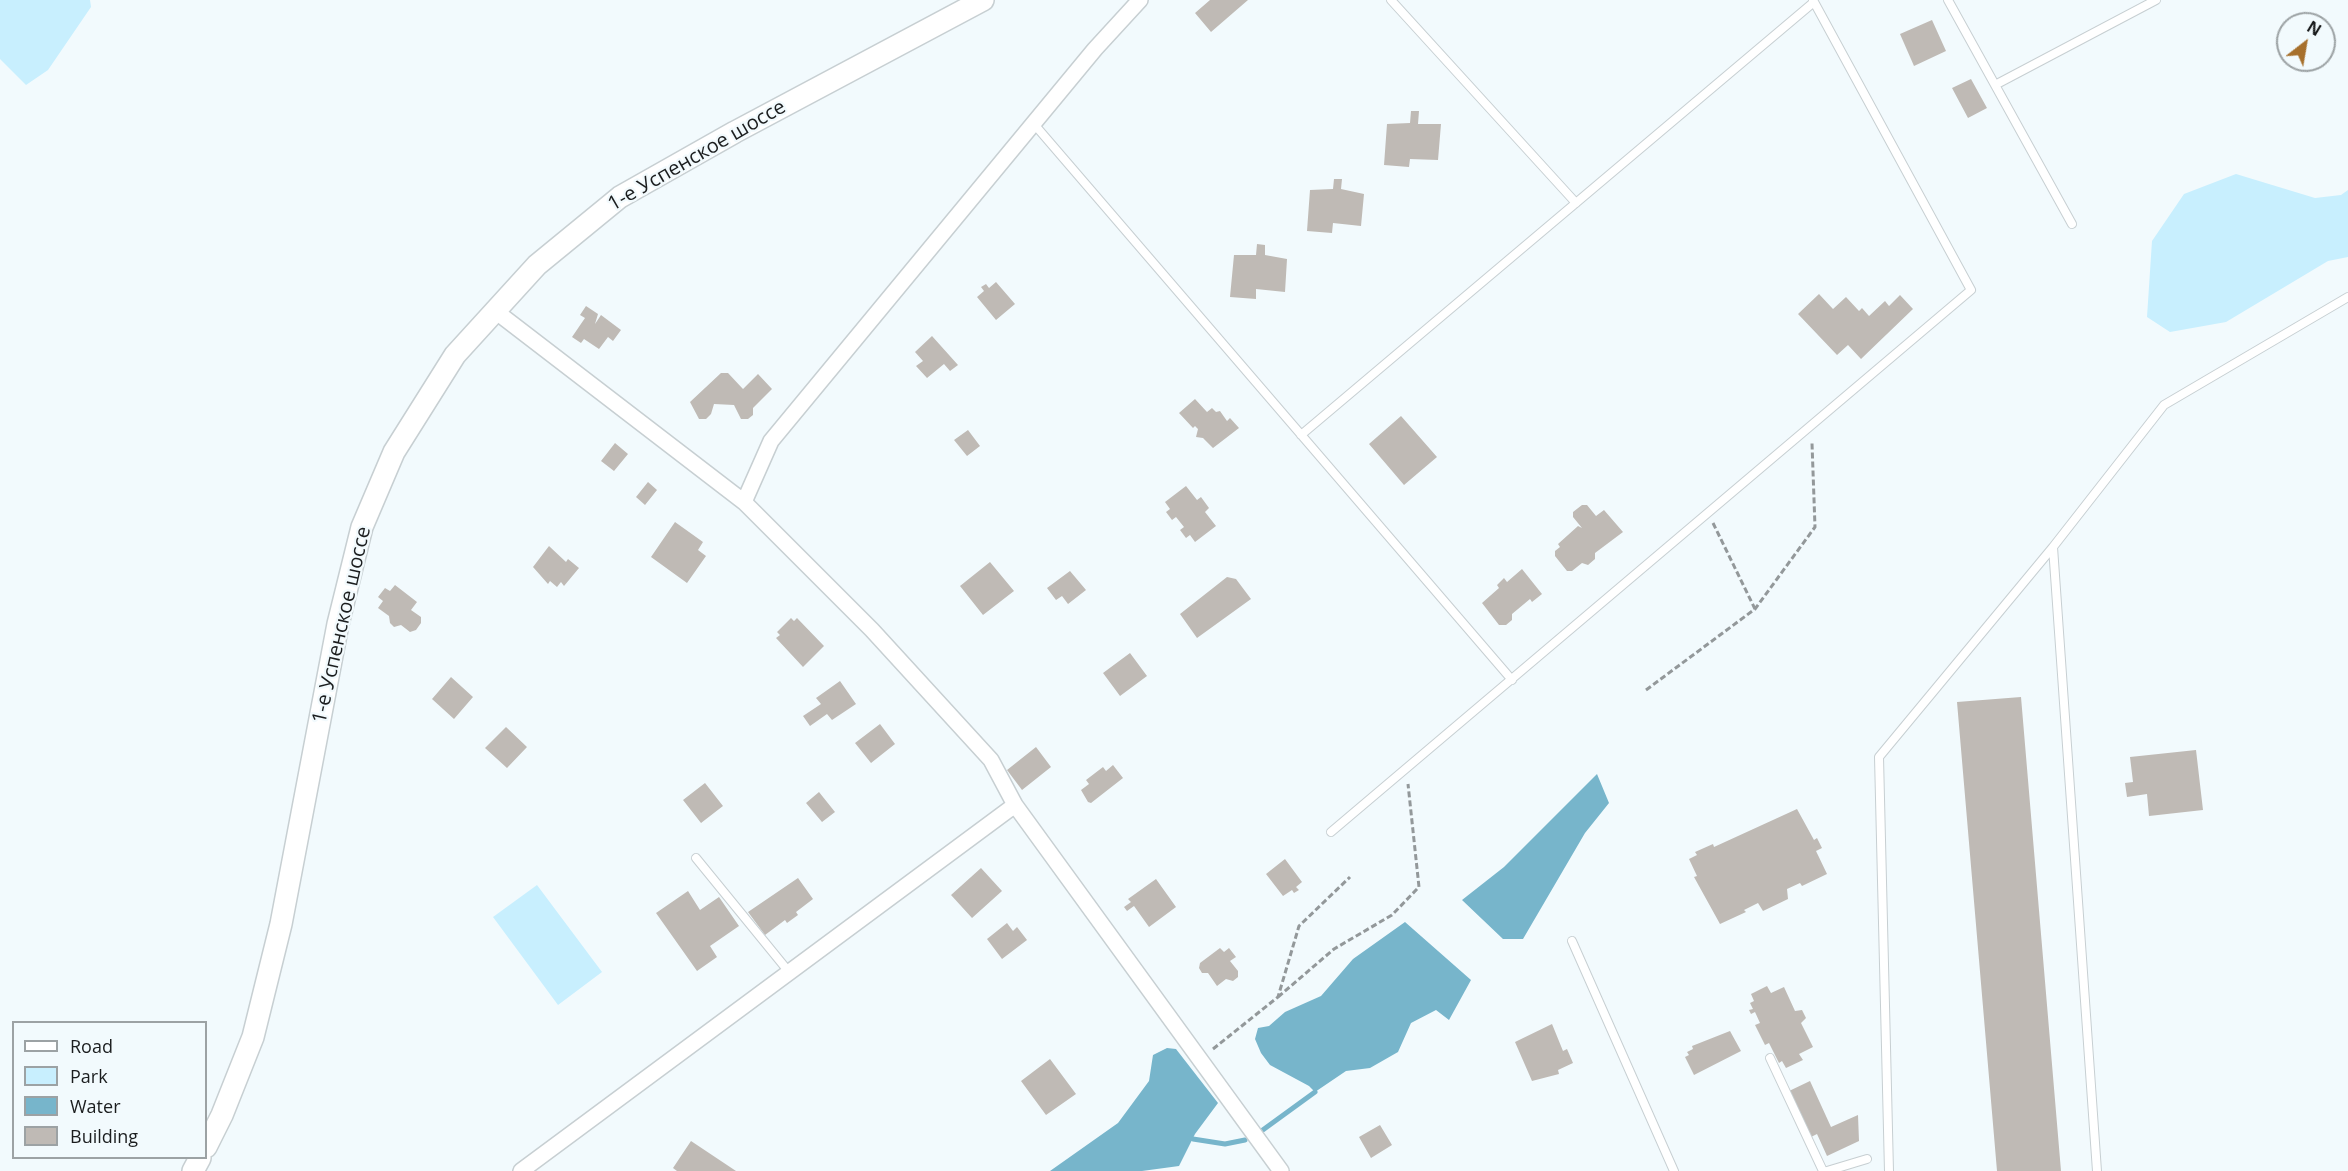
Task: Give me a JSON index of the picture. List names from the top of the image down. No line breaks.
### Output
{"streets":{"main road":["1-е Успенское шоссе"]},"legend":["Road","Park","Water","Building"],"north":"top right"}
